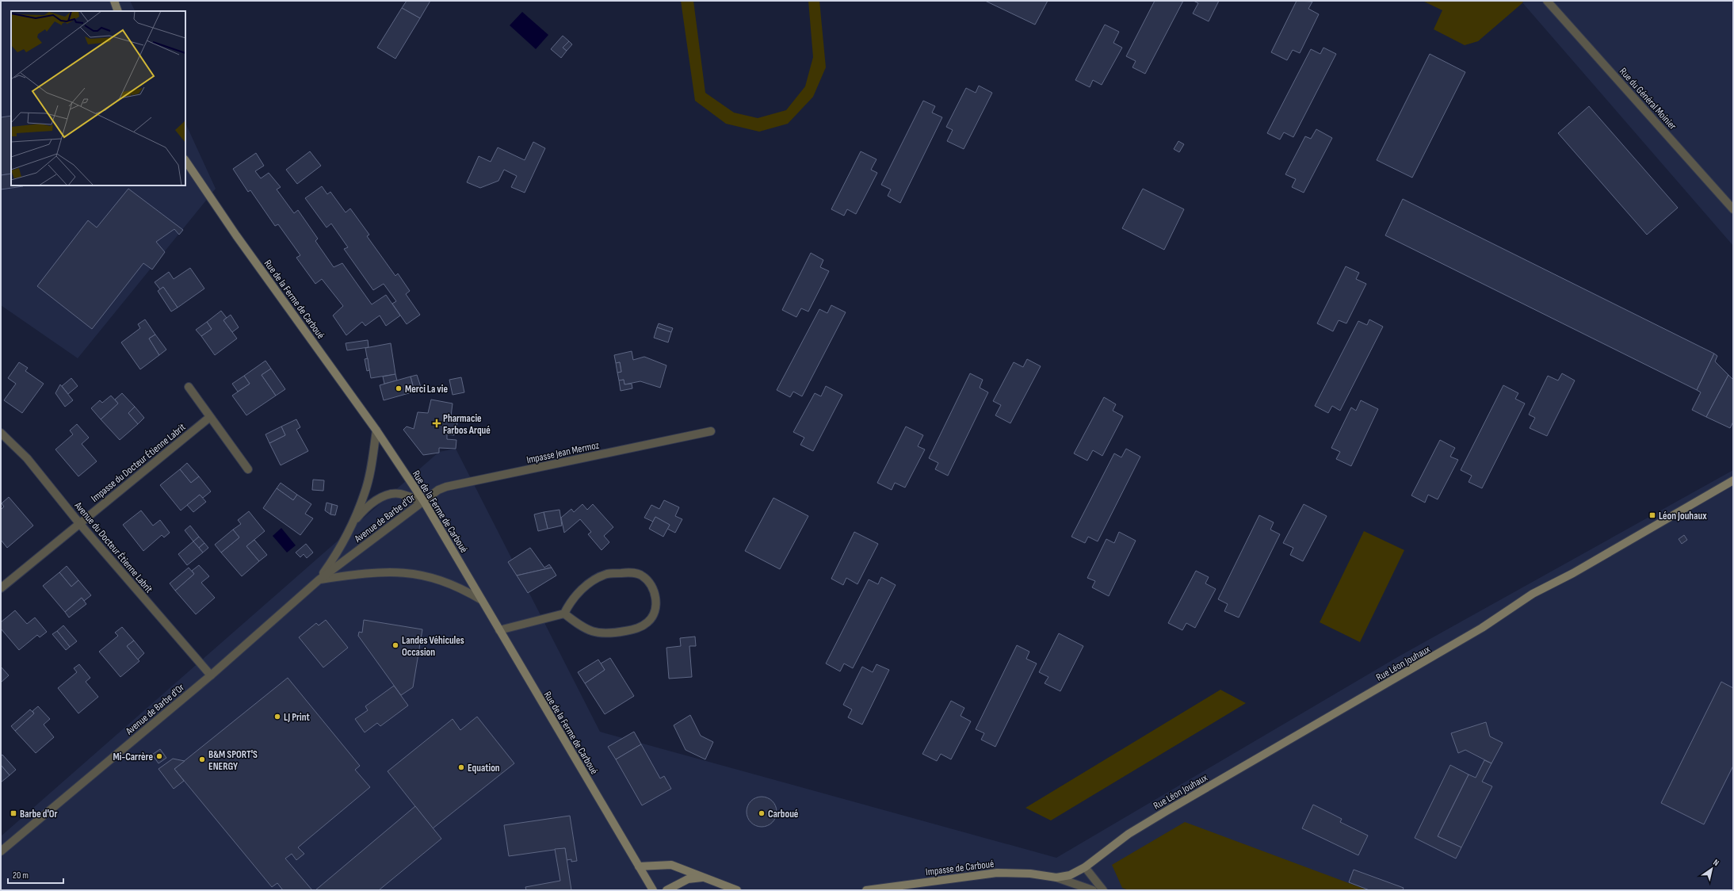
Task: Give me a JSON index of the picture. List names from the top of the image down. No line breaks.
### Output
{"streets":{"street":["Rue du Général Moinier","Rue de la Ferme de Carboué","Impasse Jean Mermoz","Impasse du Docteur Étienne Labrit","Avenue de Barbe d'Or","Avenue du Docteur Étienne Labrit","Rue Léon Jouhaux","Impasse de Carboué"]},"crossings":[["Rue de la Ferme de Carboué","Impasse Jean Mermoz"],["Rue de la Ferme de Carboué","Avenue de Barbe d'Or"],["Impasse Jean Mermoz","Avenue de Barbe d'Or"],["Impasse du Docteur Étienne Labrit","Avenue du Docteur Étienne Labrit"],["Avenue de Barbe d'Or","Avenue du Docteur Étienne Labrit"],["Rue Léon Jouhaux","Impasse de Carboué"]],"places":{"other":["Merci La vie","Landes Véhicules Occasion","LJ Print","Mi-Carrère","B&M SPORT'S ENERGY","Equation","Carboué"],"health":["Pharmacie Farbos Arqué"],"transit":["Léon Jouhaux","Barbe d'Or"]},"scale_bar":"20 m","north":"top right"}
